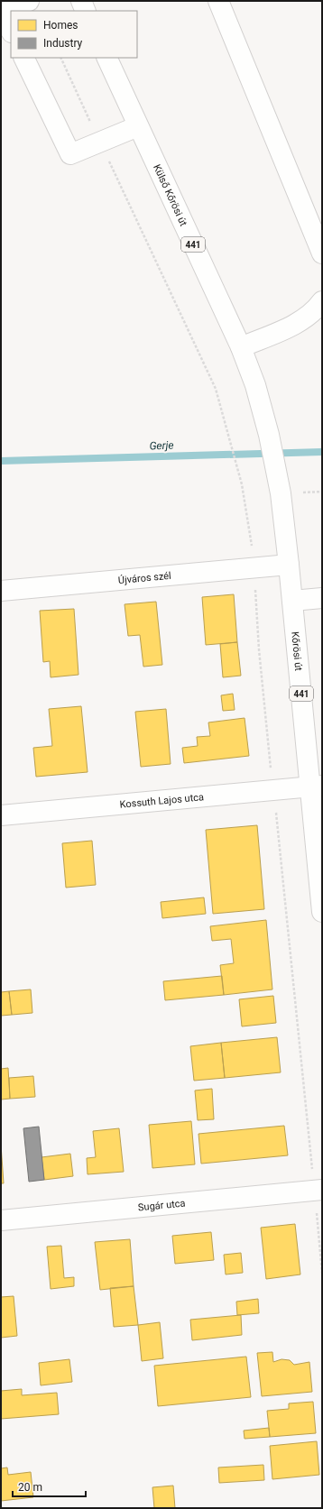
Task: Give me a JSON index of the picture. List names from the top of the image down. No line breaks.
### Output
{"streets":{"street":["Külső Kőrösi út","441","Újváros szél","Kőrösi út","Kossuth Lajos utca","Sugár utca"]},"crossings":[["Külső Kőrösi út","Kőrösi út"],["Újváros szél","Kőrösi út"],["Kőrösi út","Kossuth Lajos utca"]],"water":["Gerje"],"legend":["Homes","Industry"],"scale_bar":"20 m"}
